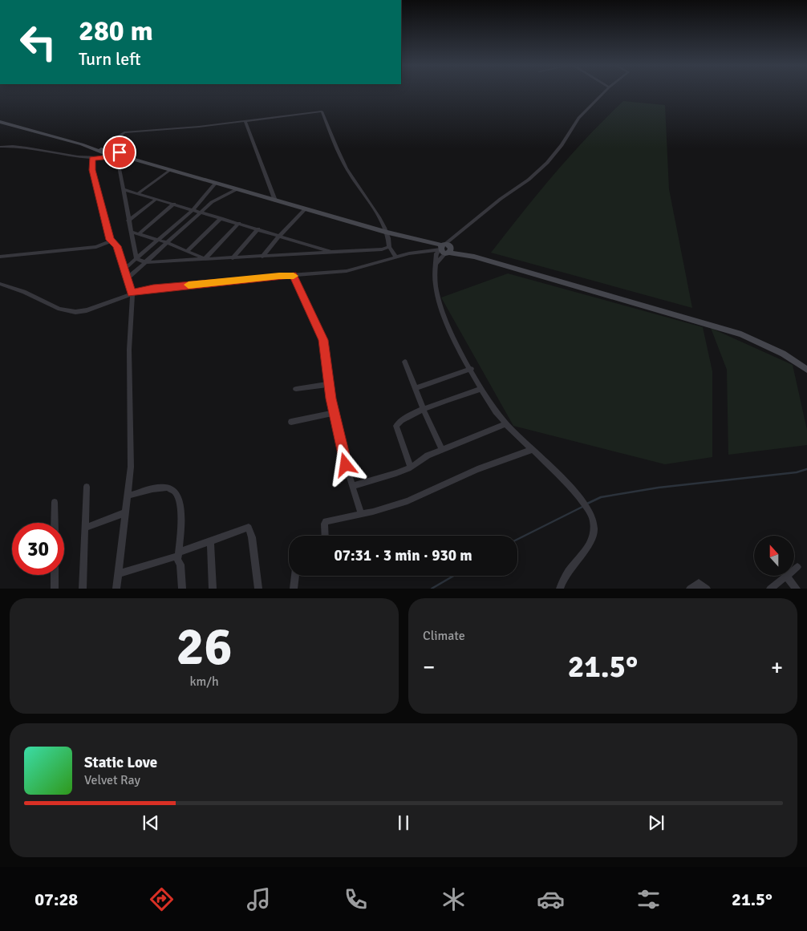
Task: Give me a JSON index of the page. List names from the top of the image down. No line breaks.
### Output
{"north":"top","page":{"turn":["280 m","Turn left"],"limit":"30","trip":"07:31 · 3 min · 930 m","tile":[["26","km/h"],"Climate"],"heat":["−","21.5°","+"],"song":["Static Love","Velvet Ray"],"tabs":["07:28","21.5°"]}}
